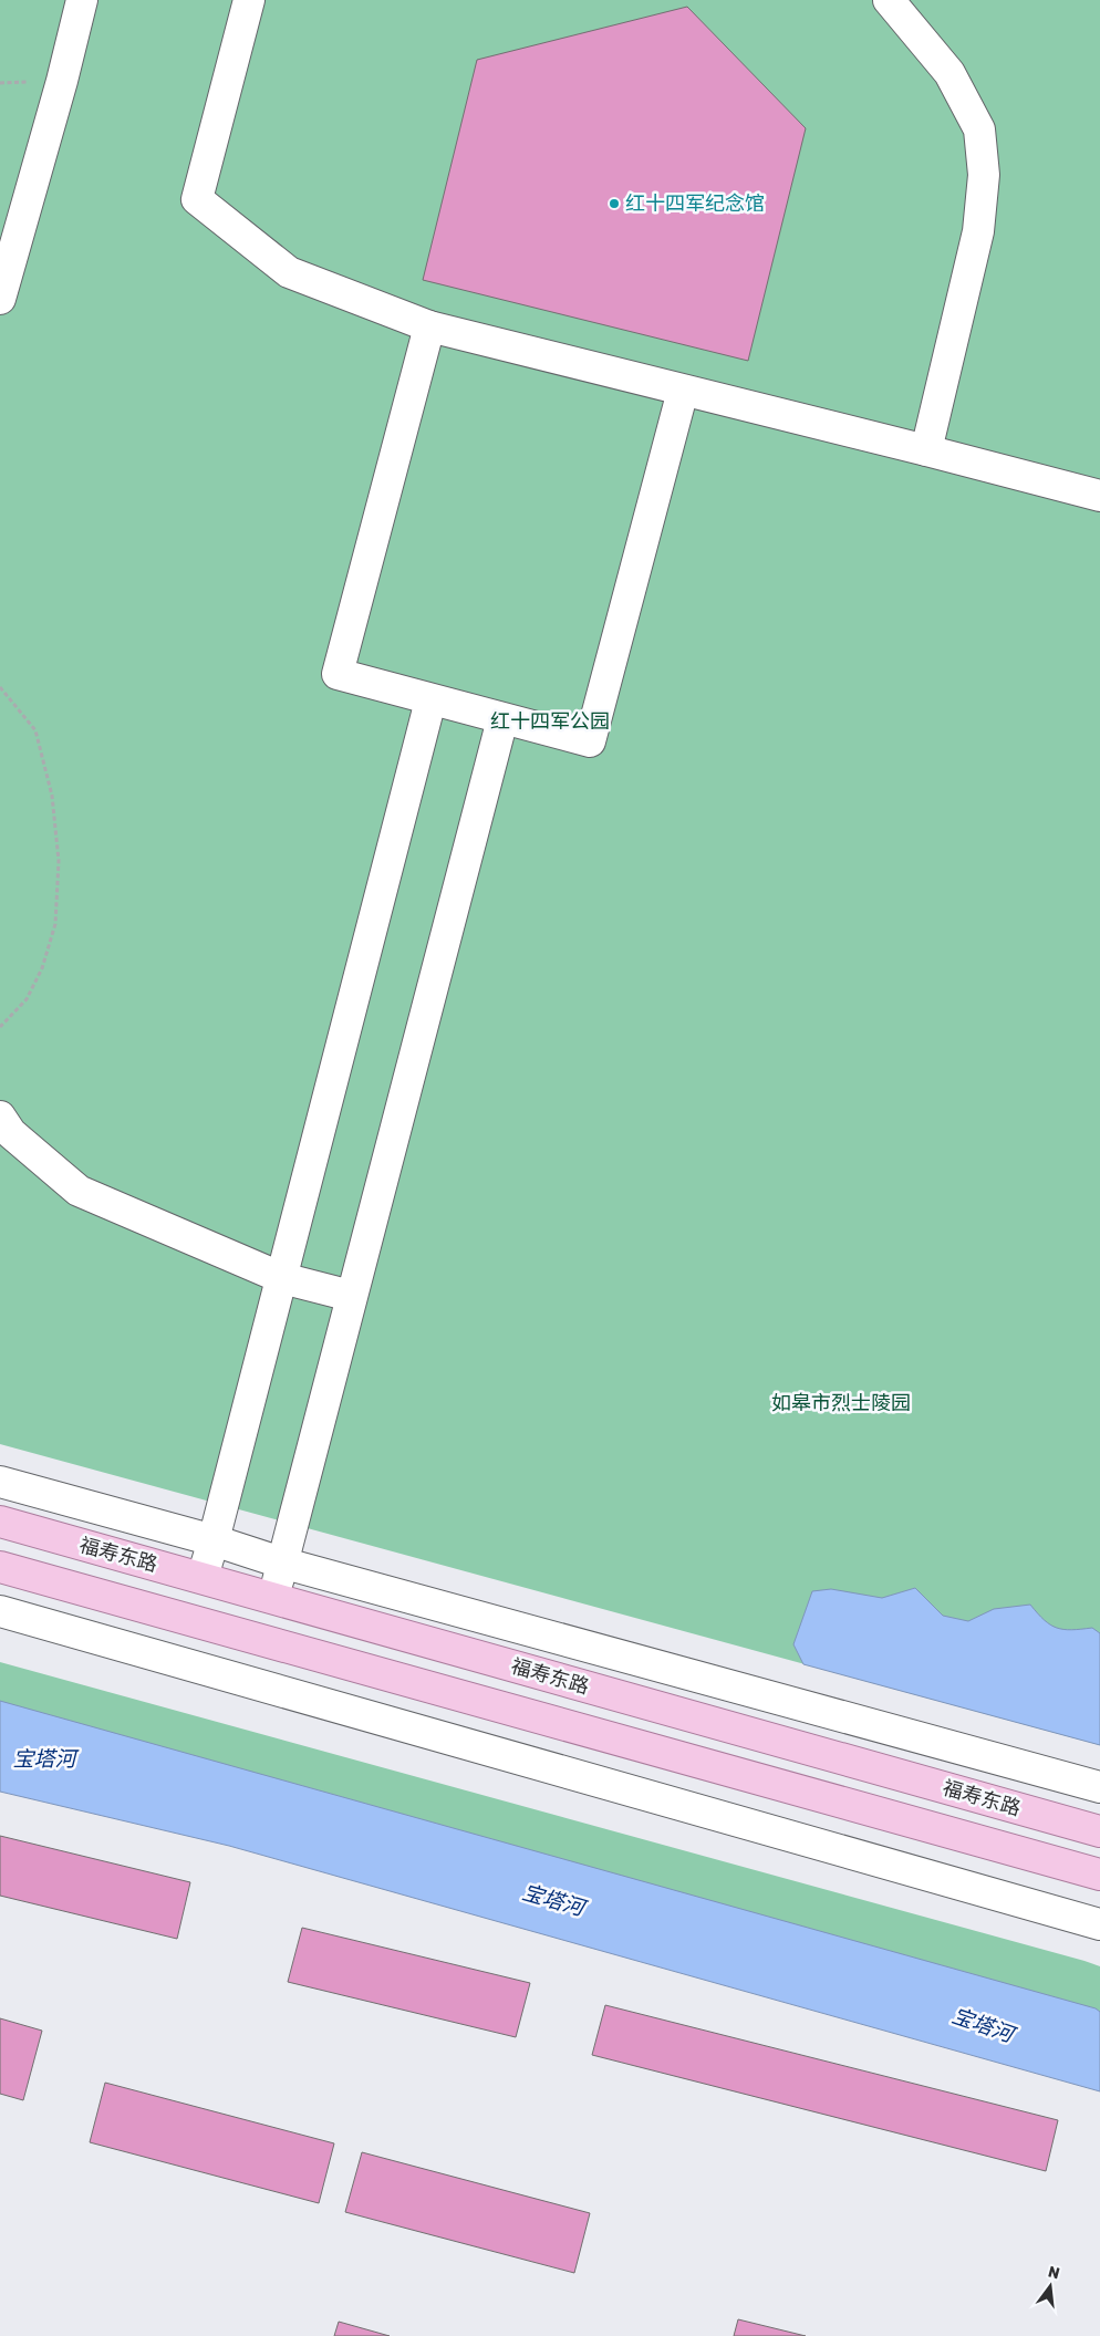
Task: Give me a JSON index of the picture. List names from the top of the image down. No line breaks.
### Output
{"streets":{"main road":["福寿东路"]},"water":["宝塔河"],"parks":["红十四军公园","如皋市烈士陵园"],"places":["红十四军纪念馆"],"north":"top"}
